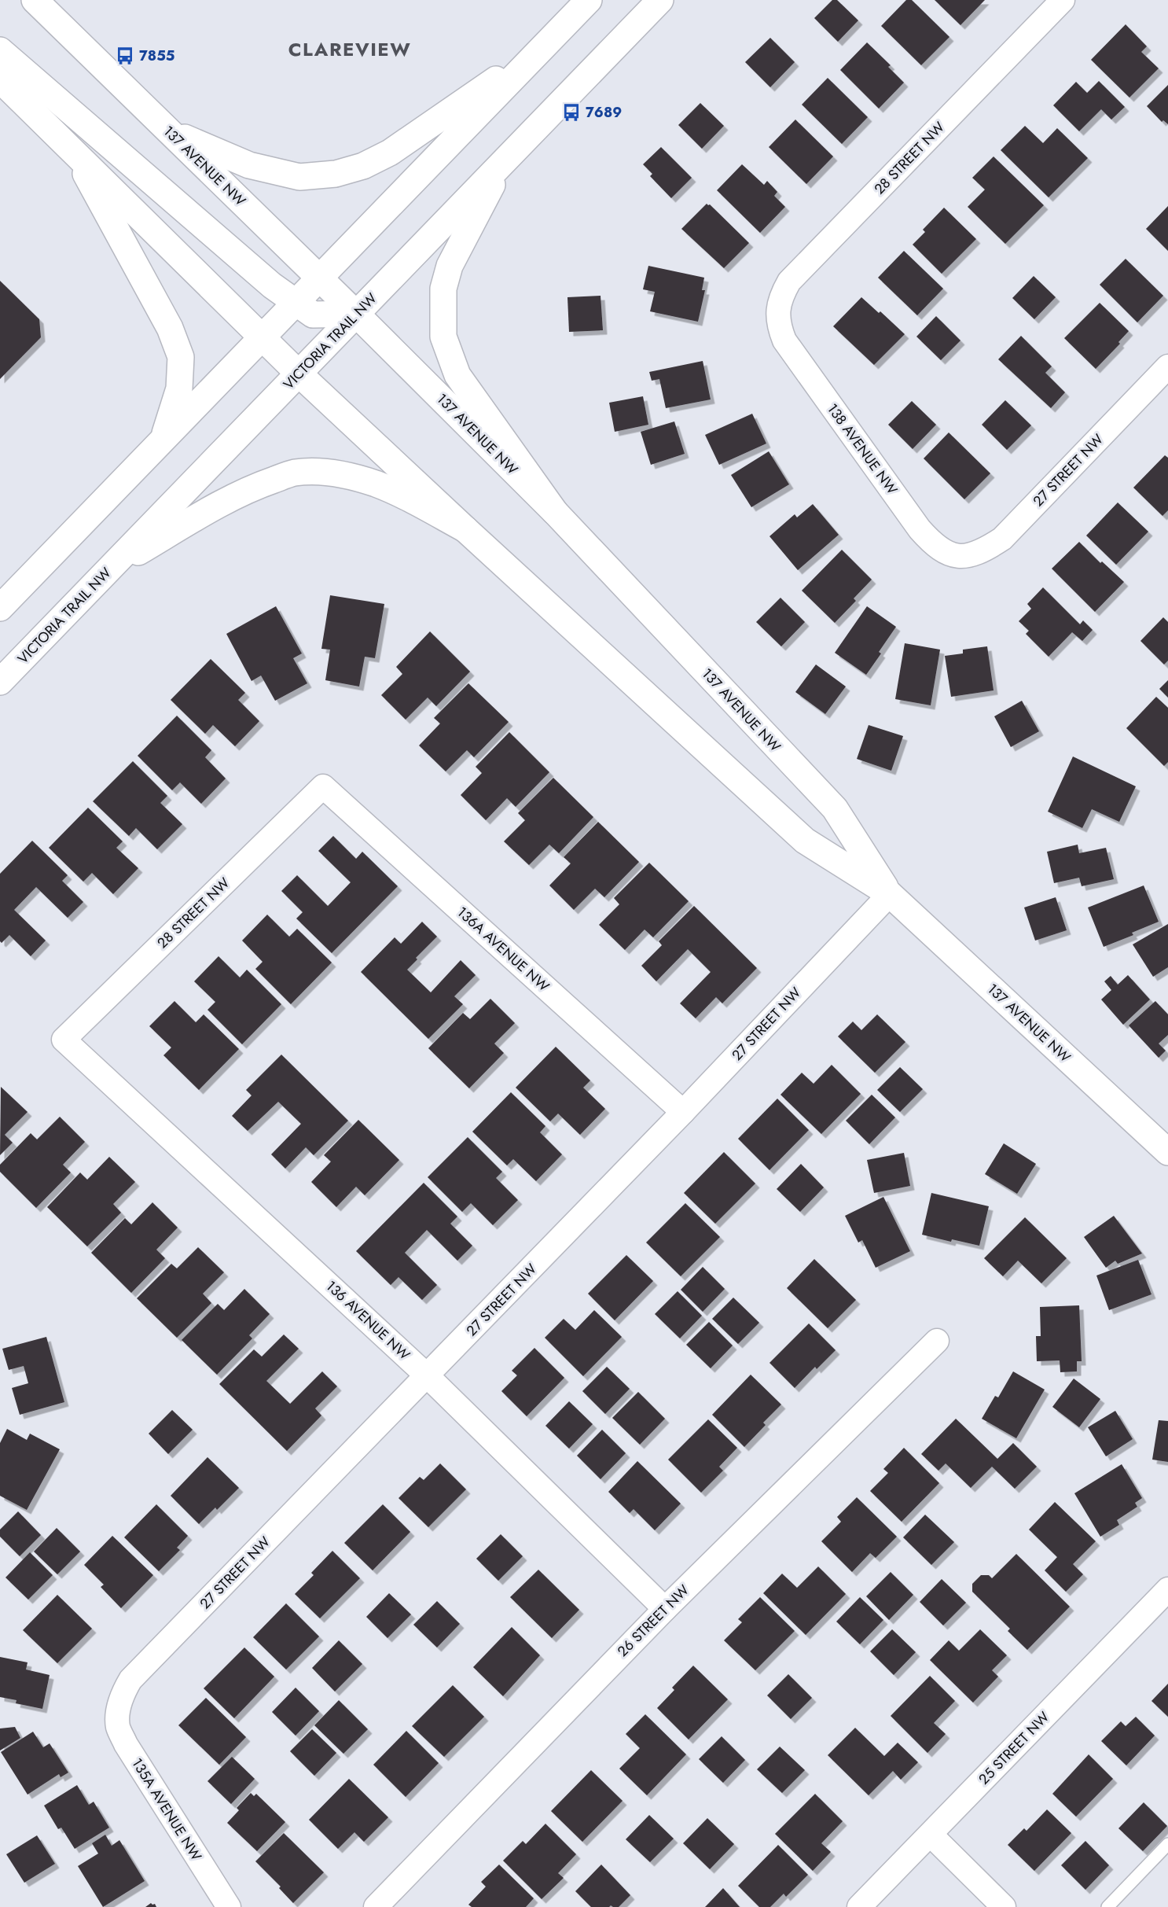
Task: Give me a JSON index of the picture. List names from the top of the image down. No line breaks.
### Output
{"streets":{"main road":["137 AVENUE NW","VICTORIA TRAIL NW"],"street":["28 STREET NW","138 AVENUE NW","27 STREET NW","136A AVENUE NW","136 AVENUE NW","26 STREET NW","25 STREET NW","135A AVENUE NW"]},"crossings":[["28 STREET NW","138 AVENUE NW"],["28 STREET NW","136A AVENUE NW"],["28 STREET NW","136 AVENUE NW"],["137 AVENUE NW","VICTORIA TRAIL NW"],["137 AVENUE NW","27 STREET NW"],["138 AVENUE NW","27 STREET NW"],["27 STREET NW","136A AVENUE NW"],["27 STREET NW","136 AVENUE NW"],["27 STREET NW","135A AVENUE NW"],["136 AVENUE NW","26 STREET NW"]],"districts":["CLAREVIEW"],"places":{"bus stop":["7855","7689"]}}
